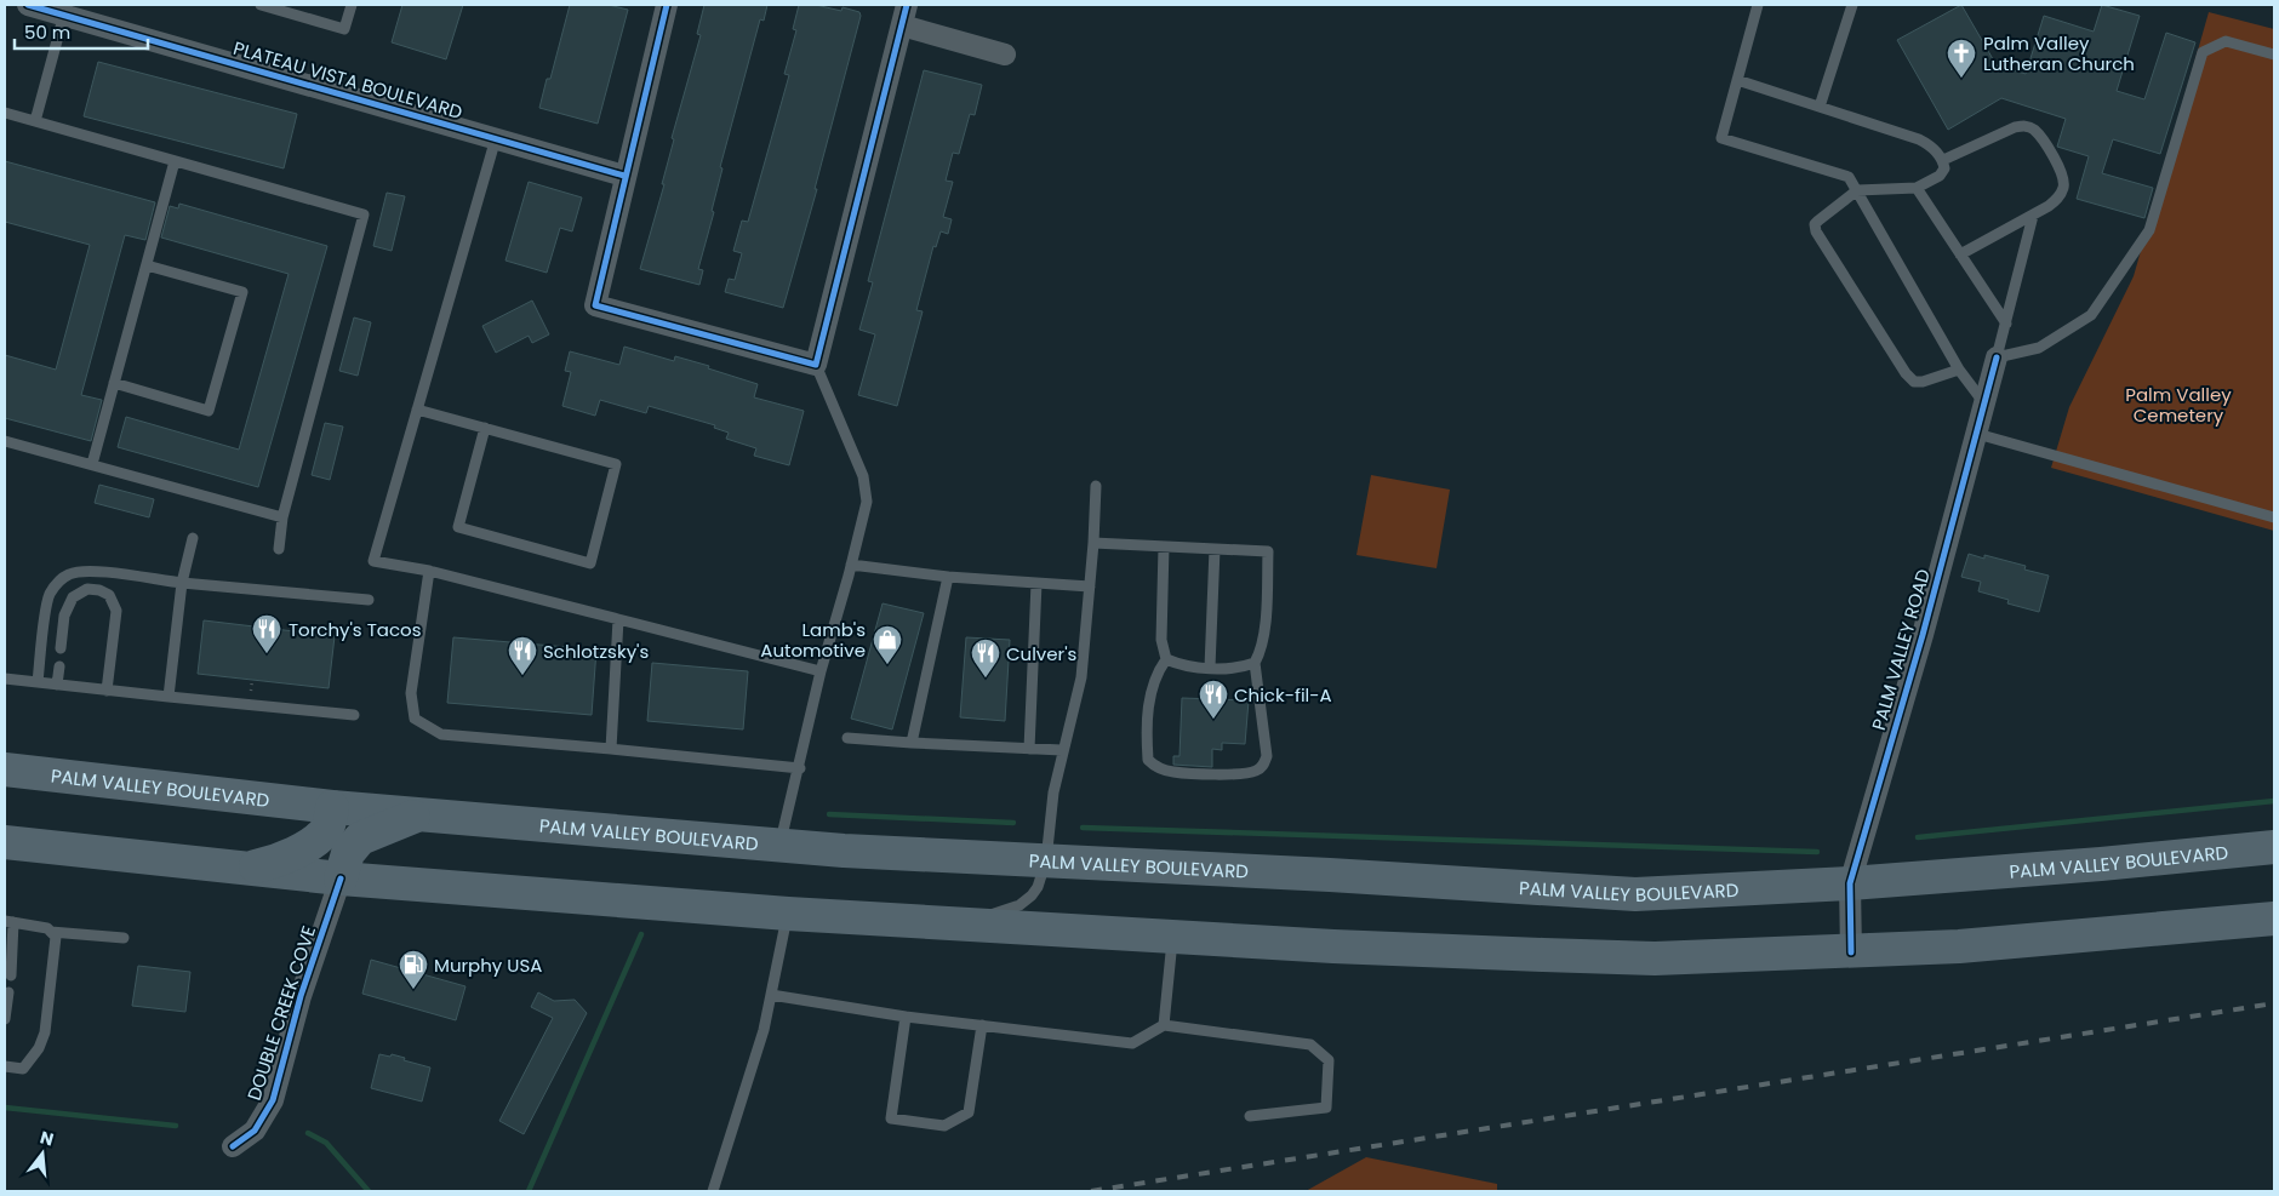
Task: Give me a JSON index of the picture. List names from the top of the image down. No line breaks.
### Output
{"streets":{"highway":["PALM VALLEY BOULEVARD"],"street":["PLATEAU VISTA BOULEVARD","PALM VALLEY ROAD","DOUBLE CREEK COVE"]},"crossings":[["PALM VALLEY ROAD","PALM VALLEY BOULEVARD"]],"parks":["Palm Valley Cemetery"],"places":{"church":["Palm Valley Lutheran Church"],"restaurant":["Torchy's Tacos","Schlotzsky's","Culver's","Chick-fil-A"],"shop":["Lamb's Automotive"],"fuel station":["Murphy USA"]},"scale_bar":"50 m","north":"top"}
